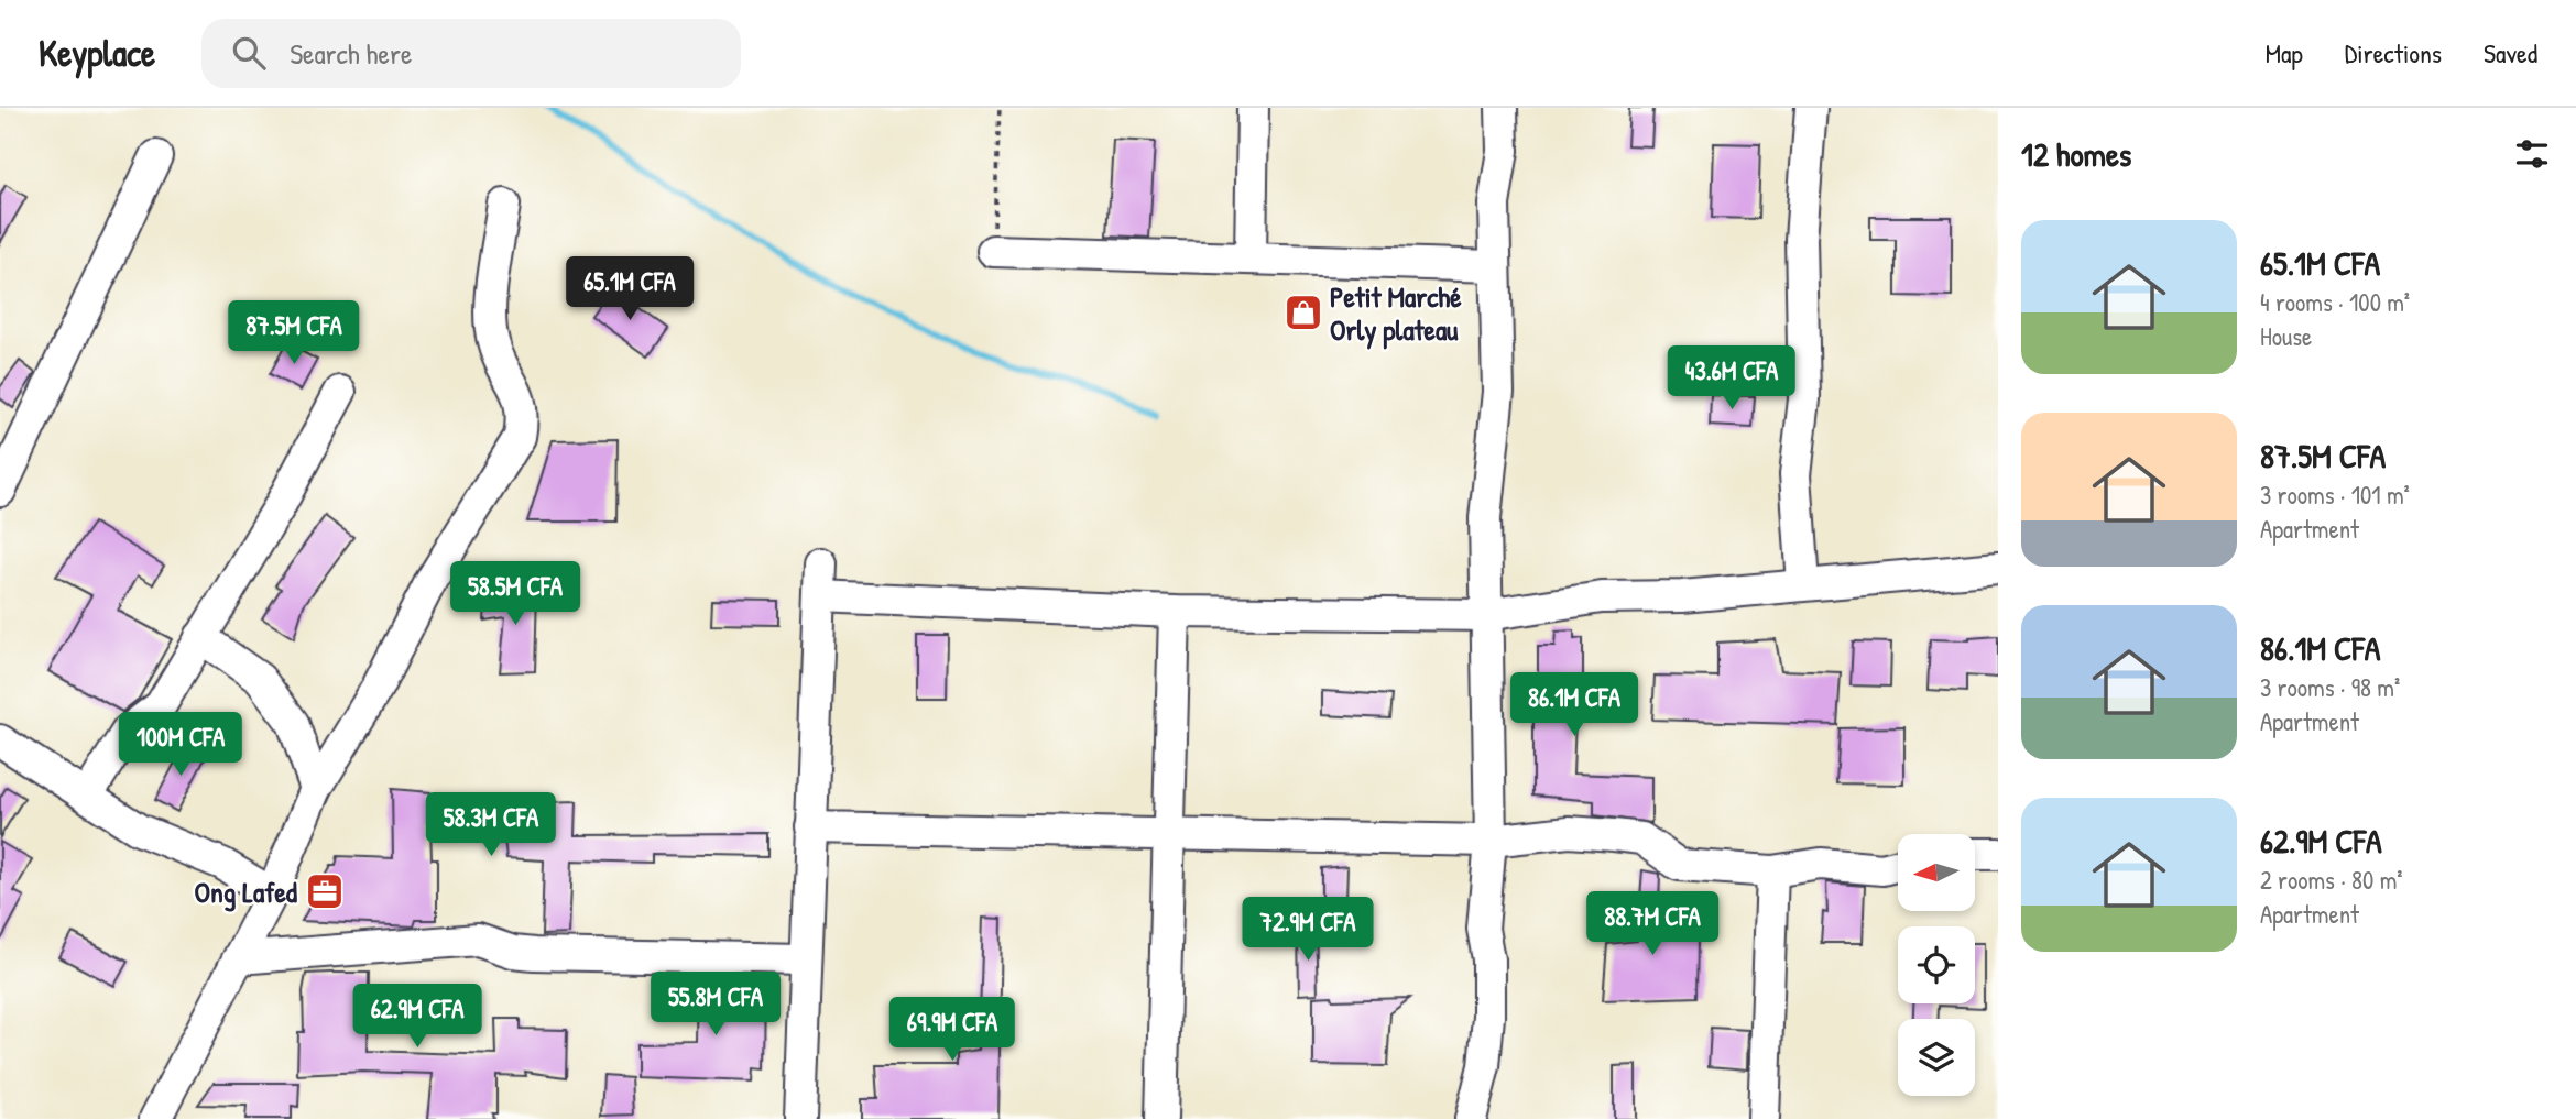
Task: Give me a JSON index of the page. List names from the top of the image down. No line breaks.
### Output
{"places":{"shop":["Petit Marché Orly plateau"],"office":["Ong Lafed"]},"north":"left","page":{"header":"Keyplace","search":"Search here","nav":["Map","Directions","Saved"],"heading":"12 homes","list":[{"name":"65.1M CFA","note":"4 rooms · 100 m² · House"},{"name":"87.5M CFA","note":"3 rooms · 101 m² · Apartment"},{"name":"86.1M CFA","note":"3 rooms · 98 m² · Apartment"},{"name":"62.9M CFA","note":"2 rooms · 80 m² · Apartment"}],"price":["65.1M CFA","87.5M CFA","43.6M CFA","58.5M CFA","86.1M CFA","100M CFA","58.3M CFA","88.7M CFA","72.9M CFA","55.8M CFA","62.9M CFA","69.9M CFA"]}}
